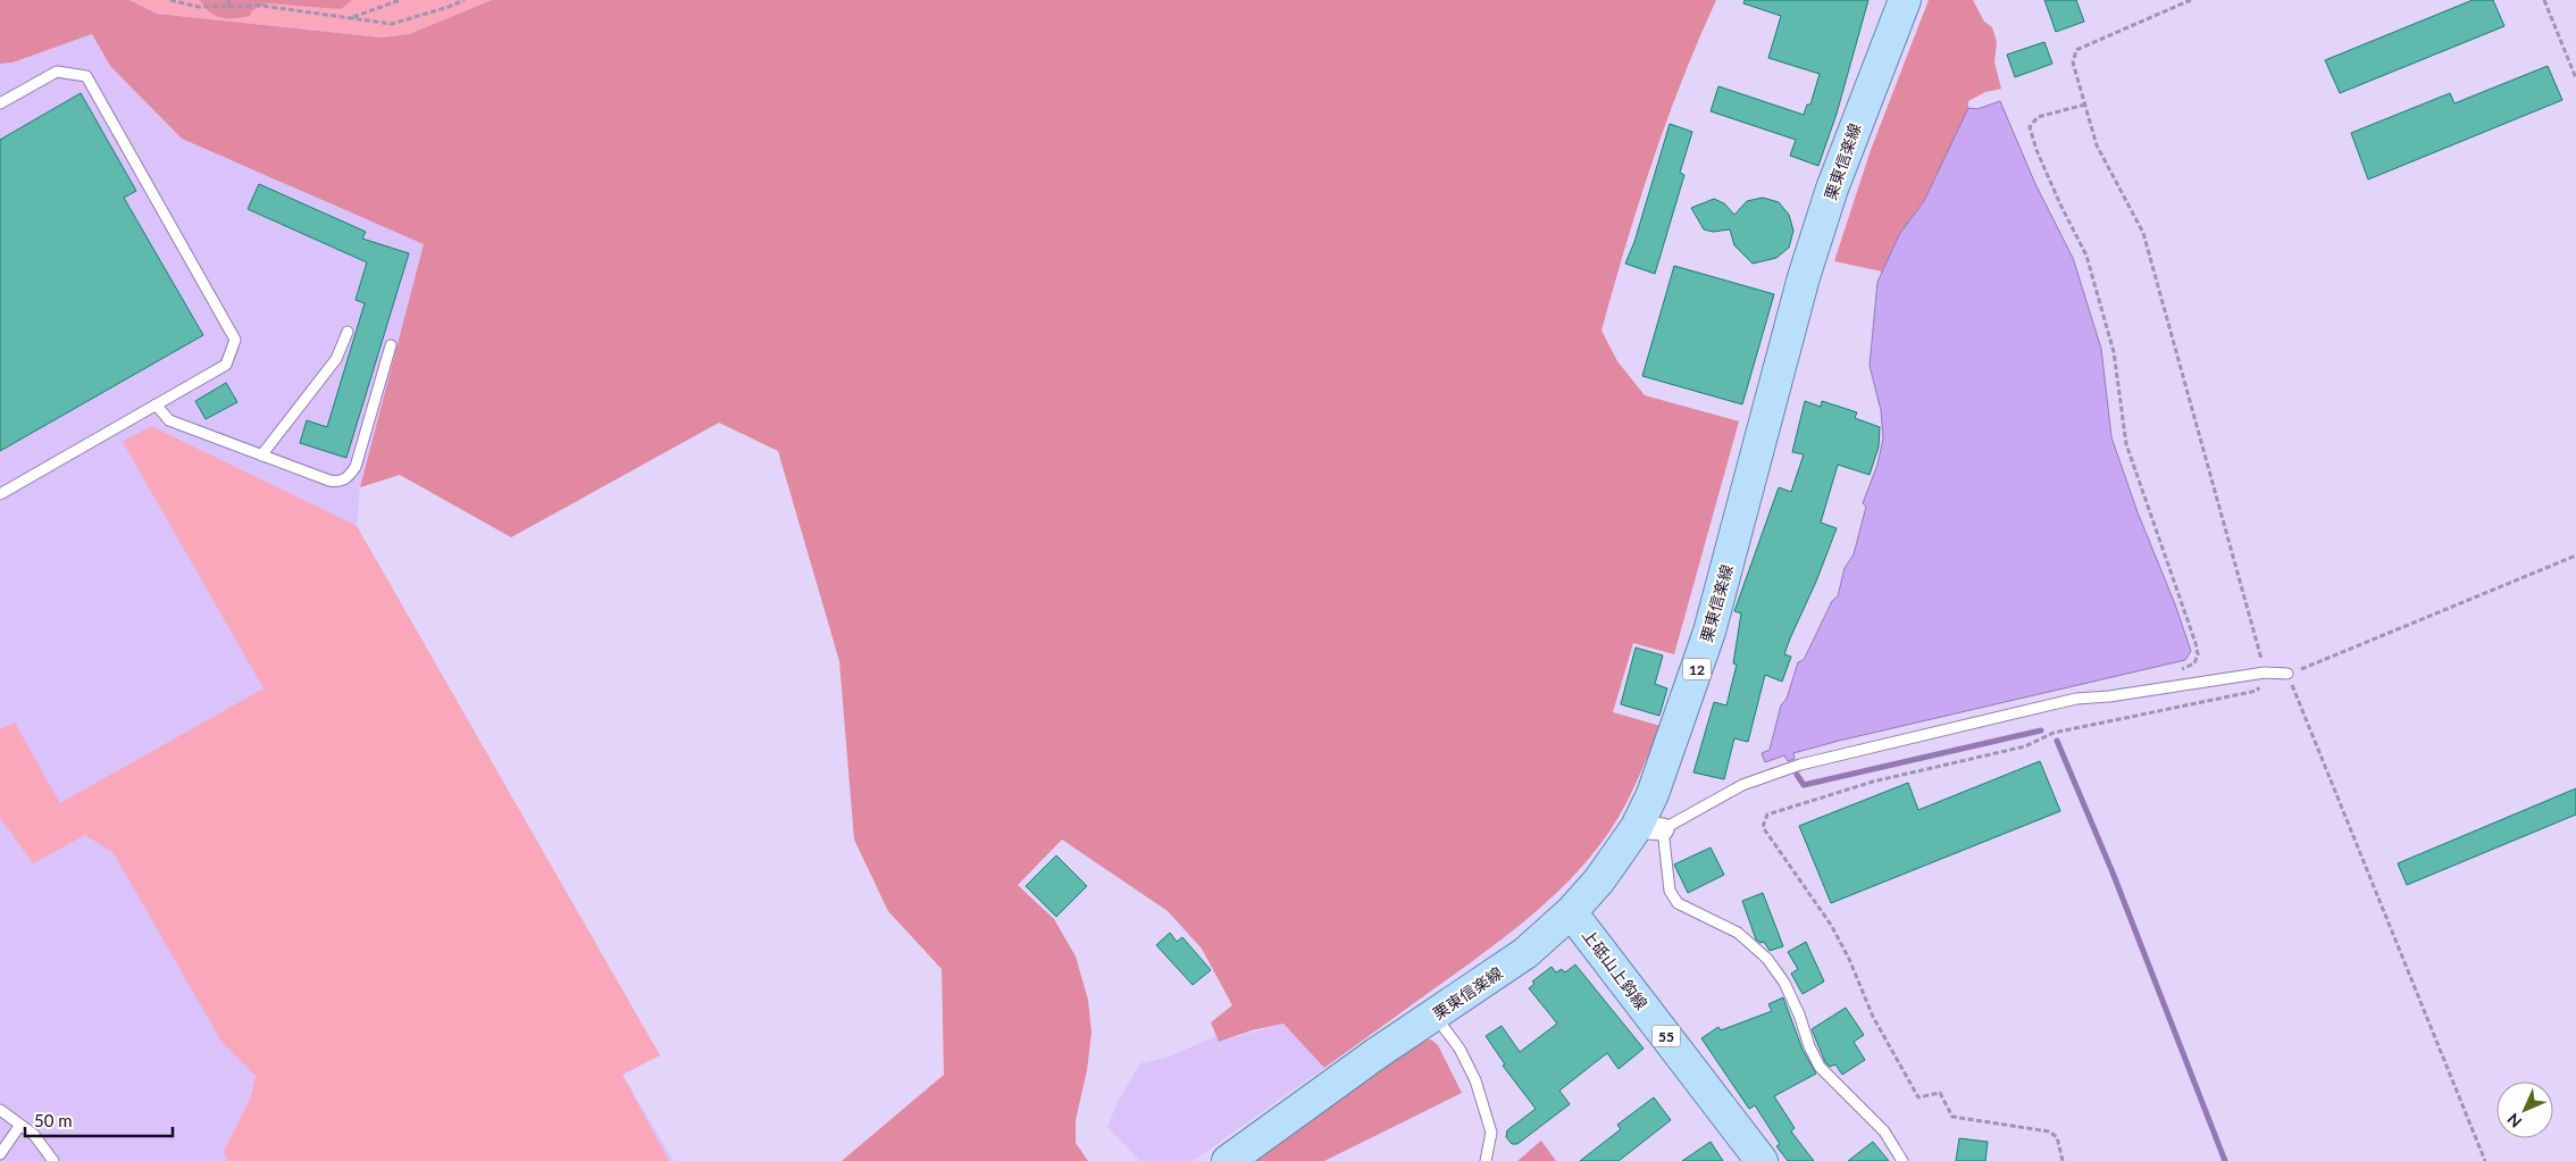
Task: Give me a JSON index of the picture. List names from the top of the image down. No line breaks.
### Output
{"streets":{"main road":["栗東信楽線","12","上砥山上鈎線","55"]},"crossings":[["栗東信楽線","上砥山上鈎線"]],"scale_bar":"50 m","north":"bottom left"}
